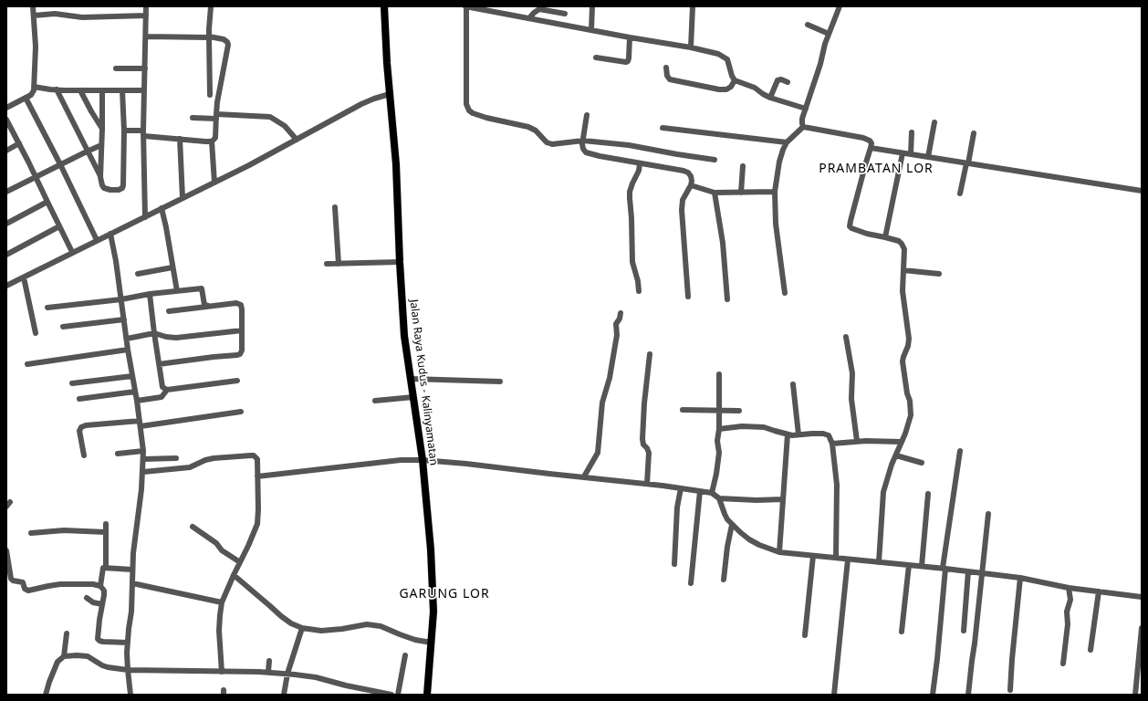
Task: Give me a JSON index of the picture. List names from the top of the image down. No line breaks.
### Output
{"streets":{"main road":["Jalan Raya Kudus - Kalinyamatan"]},"districts":["PRAMBATAN LOR","GARUNG LOR"]}
